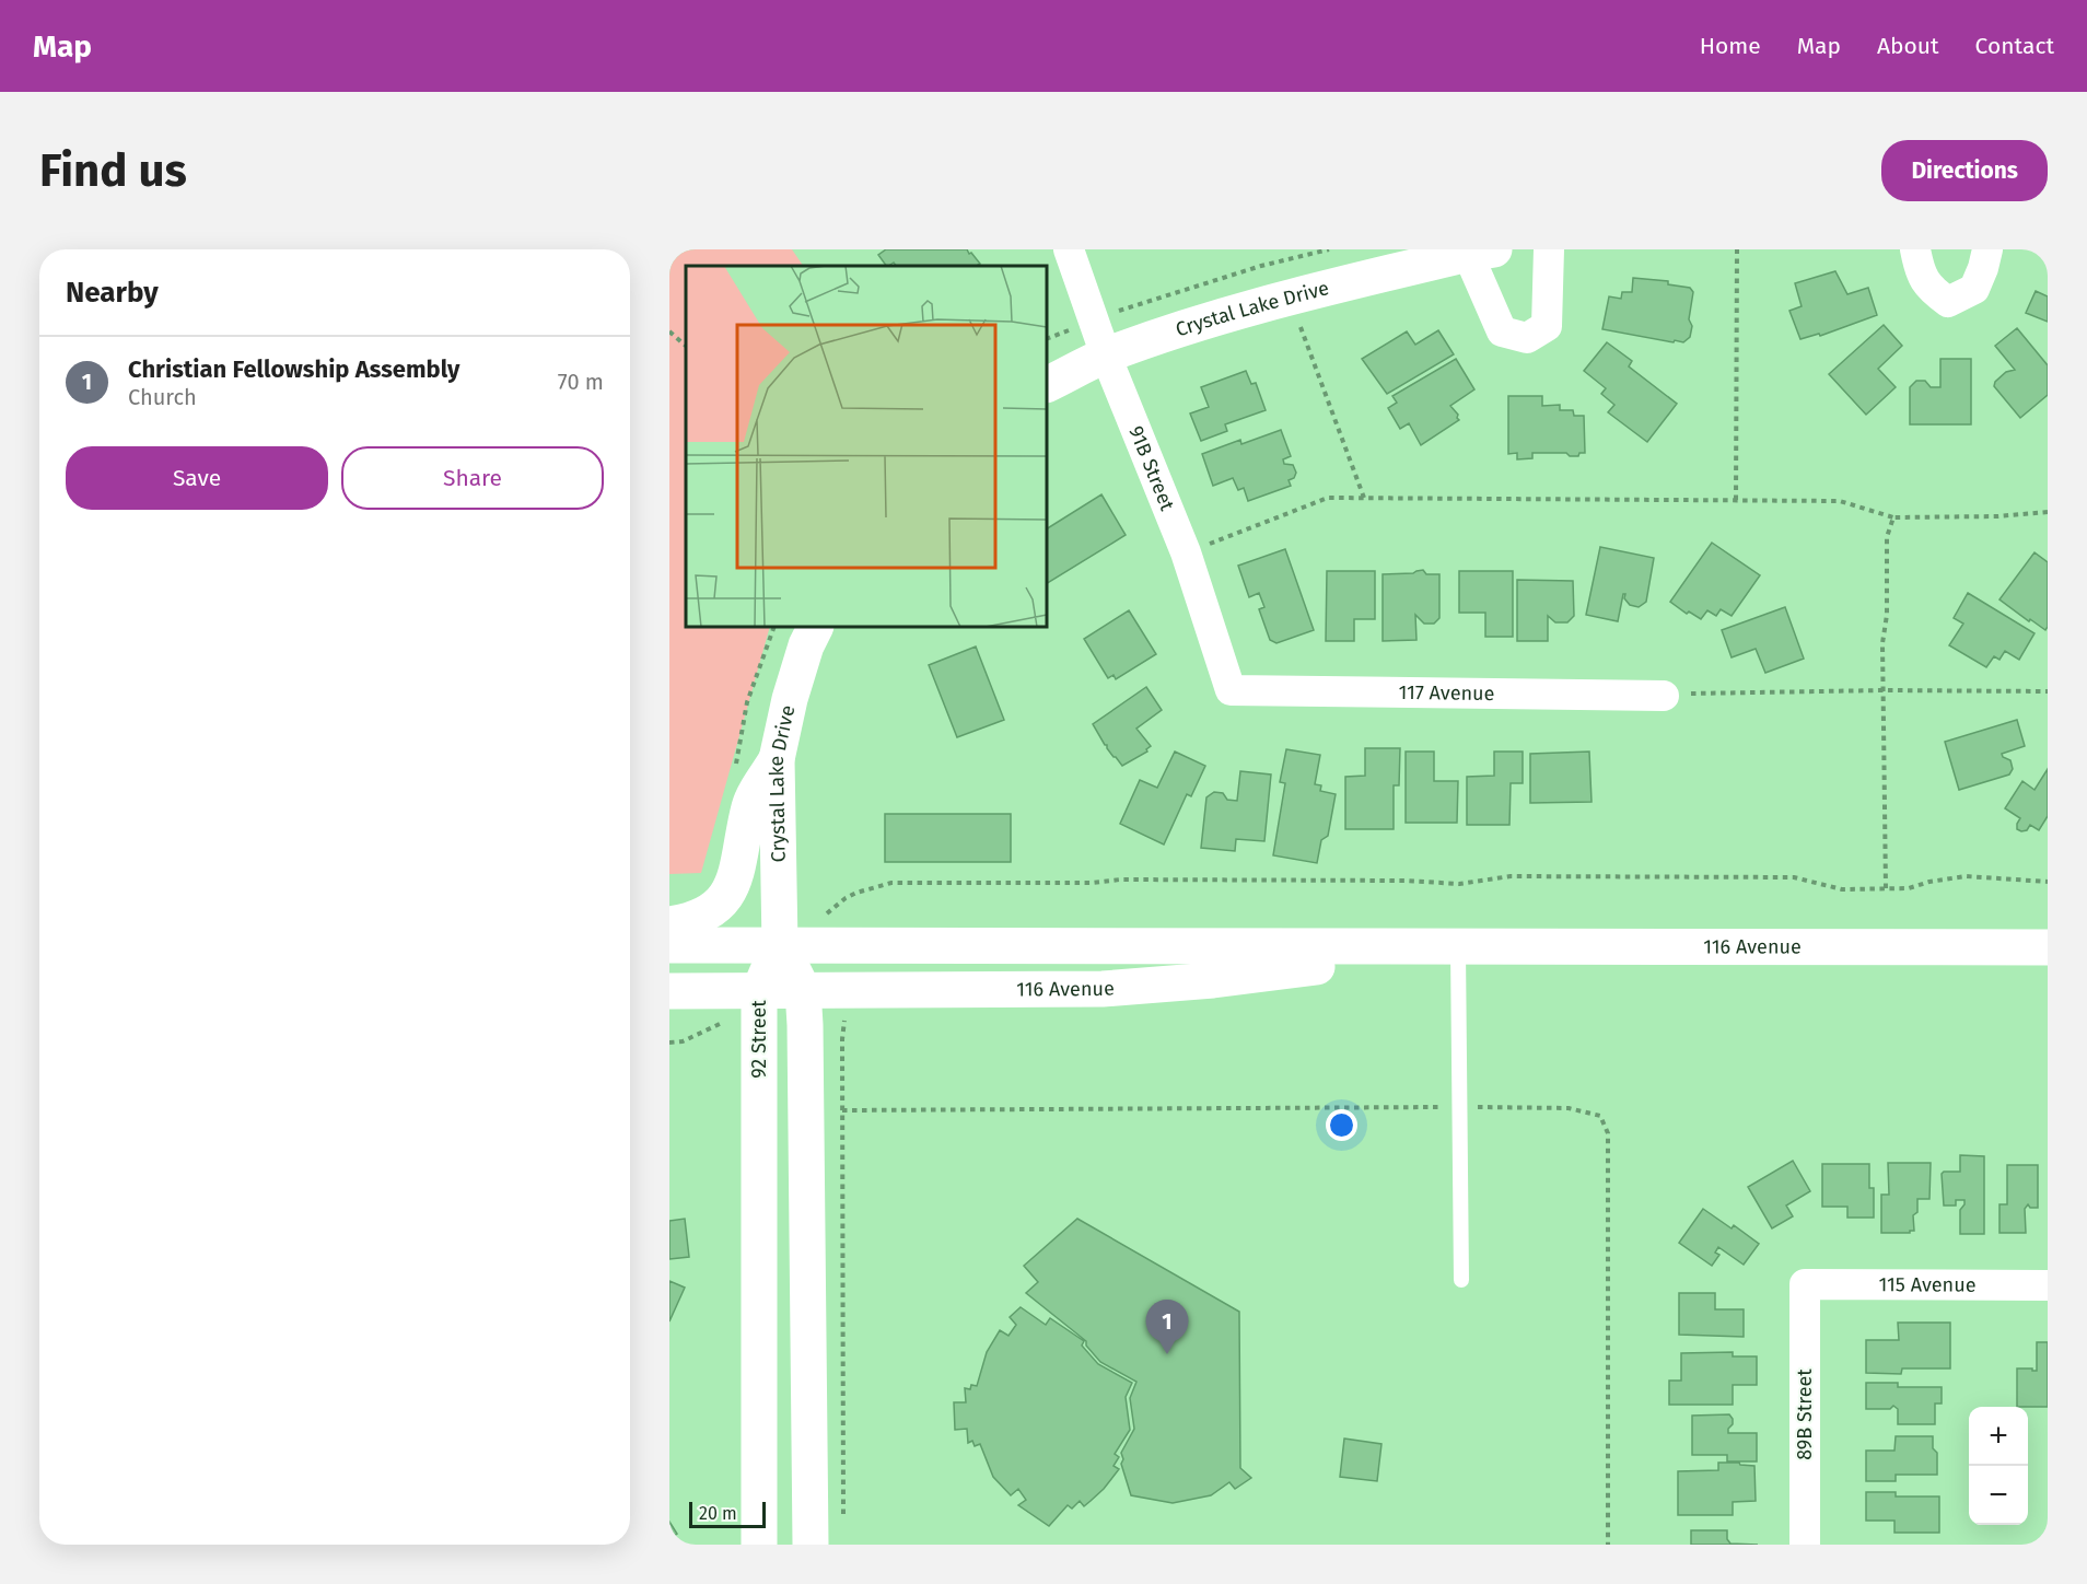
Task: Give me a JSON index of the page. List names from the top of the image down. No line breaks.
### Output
{"streets":{"main road":["Crystal Lake Drive","116 Avenue","92 Street"],"street":["91B Street","117 Avenue","115 Avenue","89B Street"]},"crossings":[["Crystal Lake Drive","91B Street"],["Crystal Lake Drive","116 Avenue"],["Crystal Lake Drive","92 Street"],["91B Street","117 Avenue"],["116 Avenue","92 Street"],["115 Avenue","89B Street"]],"scale_bar":"20 m","page":{"header":"Map","nav":["Home","Map","About","Contact"],"buttons":["Directions",["Save","Share"]],"title":"Find us","heading":"Nearby","list":[{"mark":"1","name":"Christian Fellowship Assembly","note":"Church","value":"70 m"}],"pins":"1","map_buttons":["+","−"],"scale":"20 m"}}
